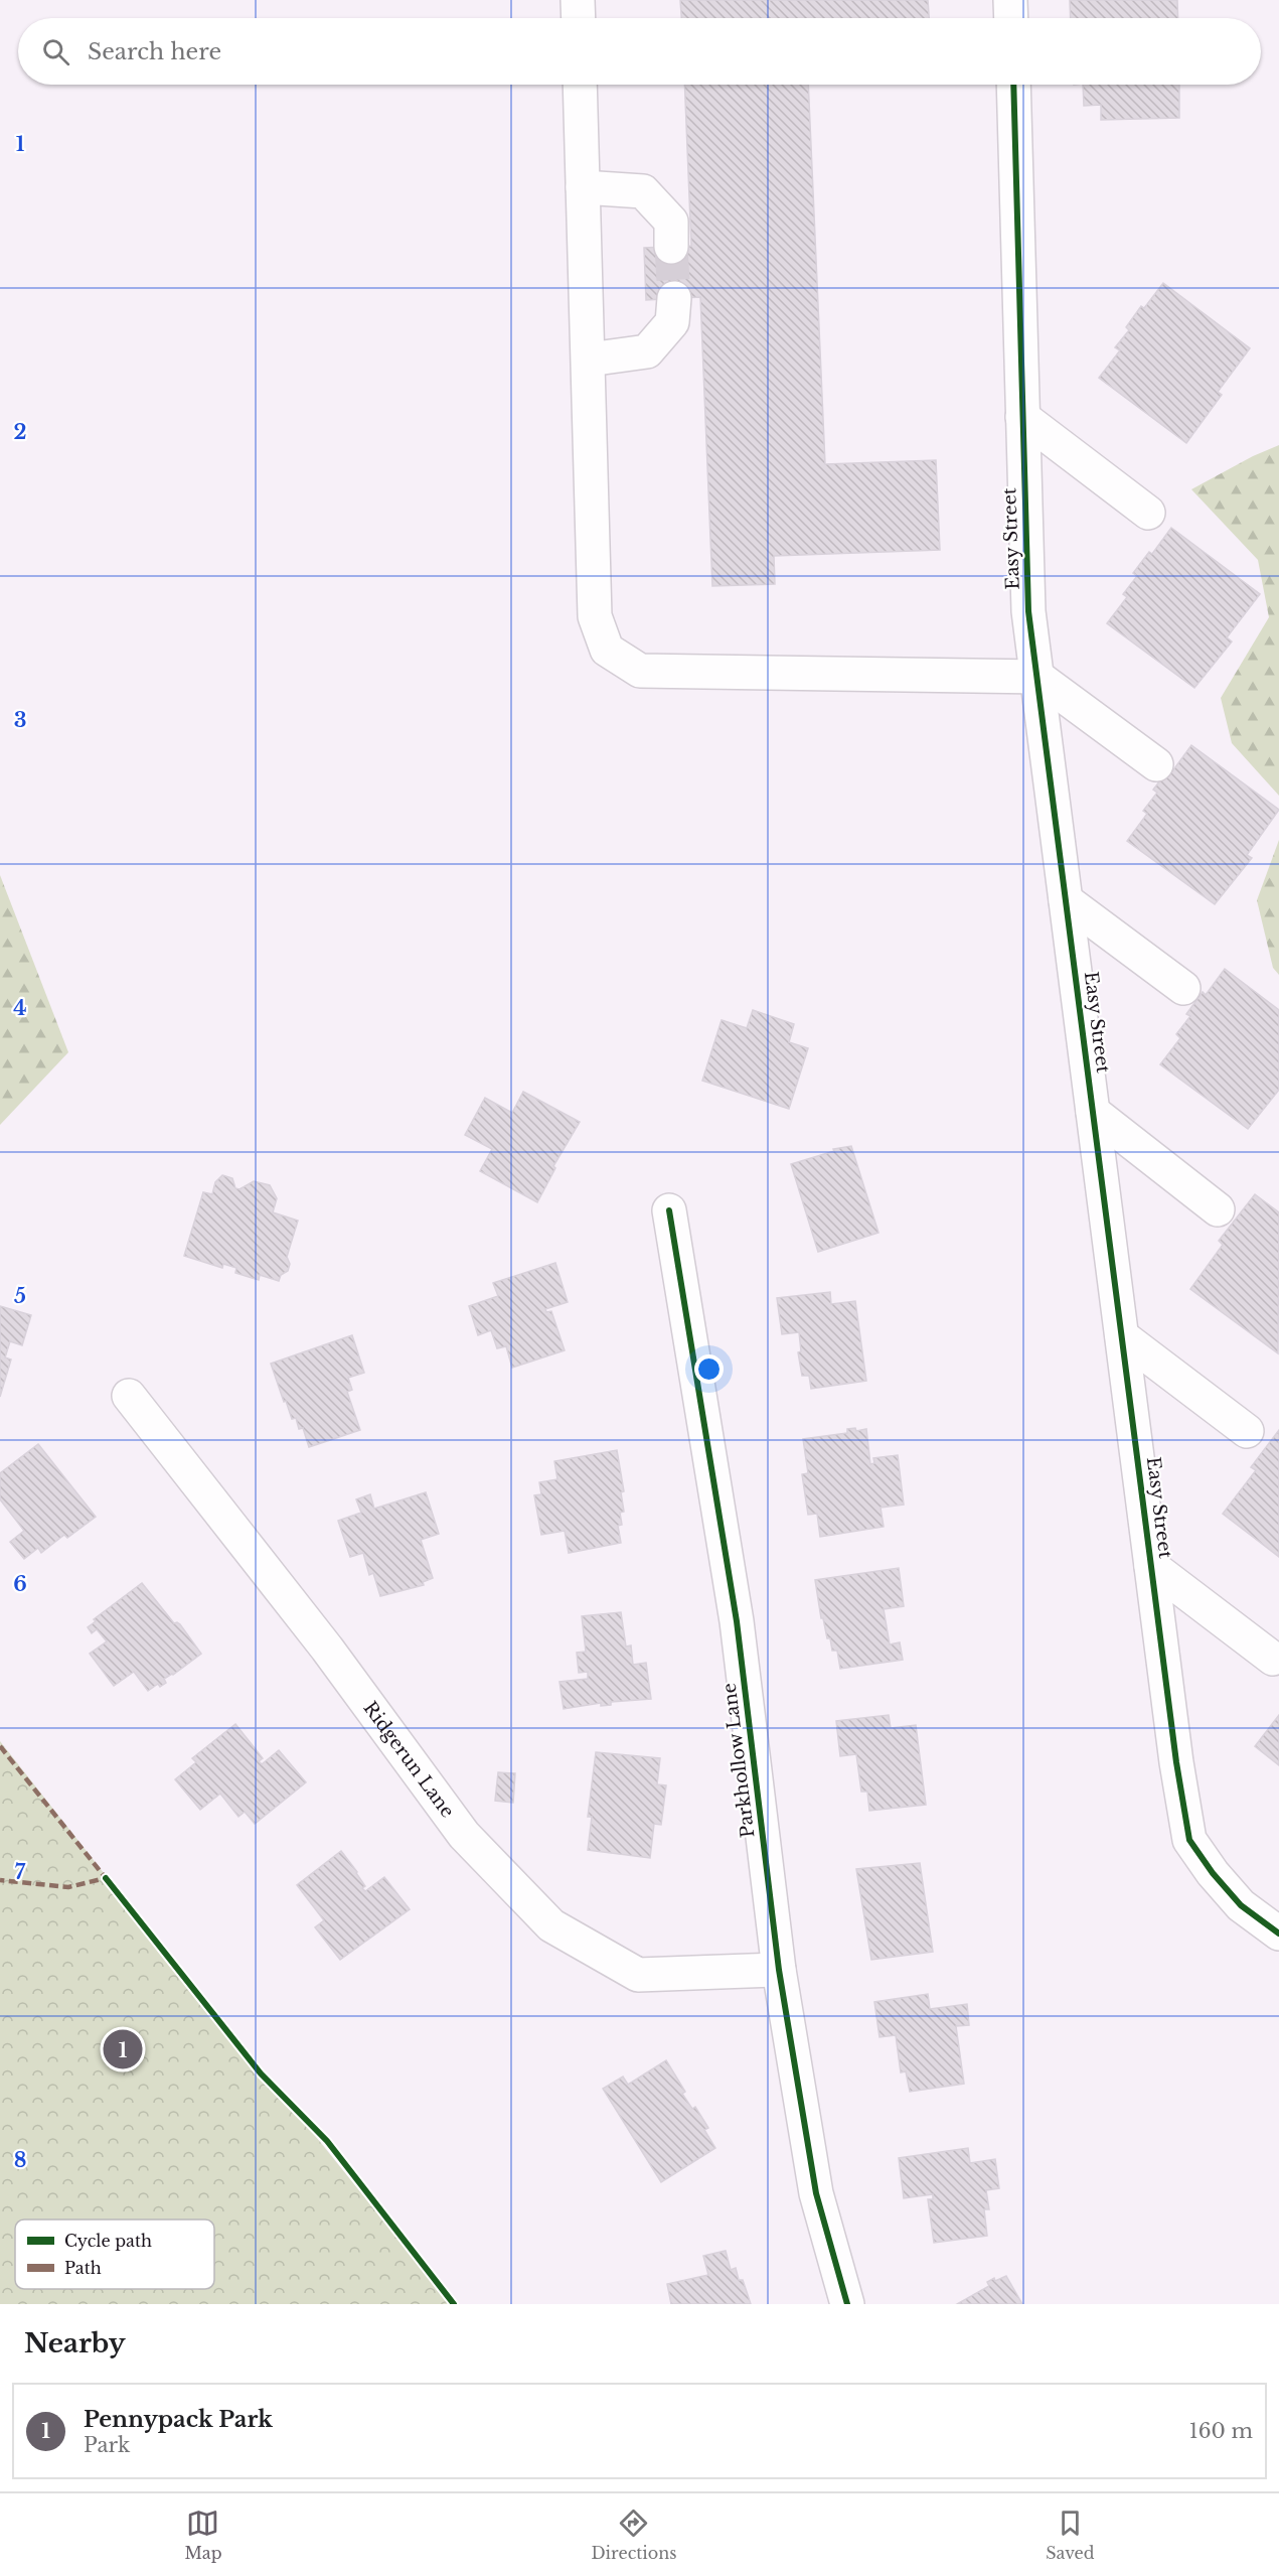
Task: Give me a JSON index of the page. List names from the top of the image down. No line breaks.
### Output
{"streets":{"street":["Easy Street","Ridgerun Lane","Parkhollow Lane"]},"crossings":[["Ridgerun Lane","Parkhollow Lane"]],"legend":["Cycle path","Path"],"page":{"search":"Search here","pins":"1","heading":"Nearby","list":[{"mark":"1","name":"Pennypack Park","note":"Park","value":"160 m"}],"nav":["Map","Directions","Saved"]},"grid":{"rows":["1","2","3","4","5","6","7","8"]}}
